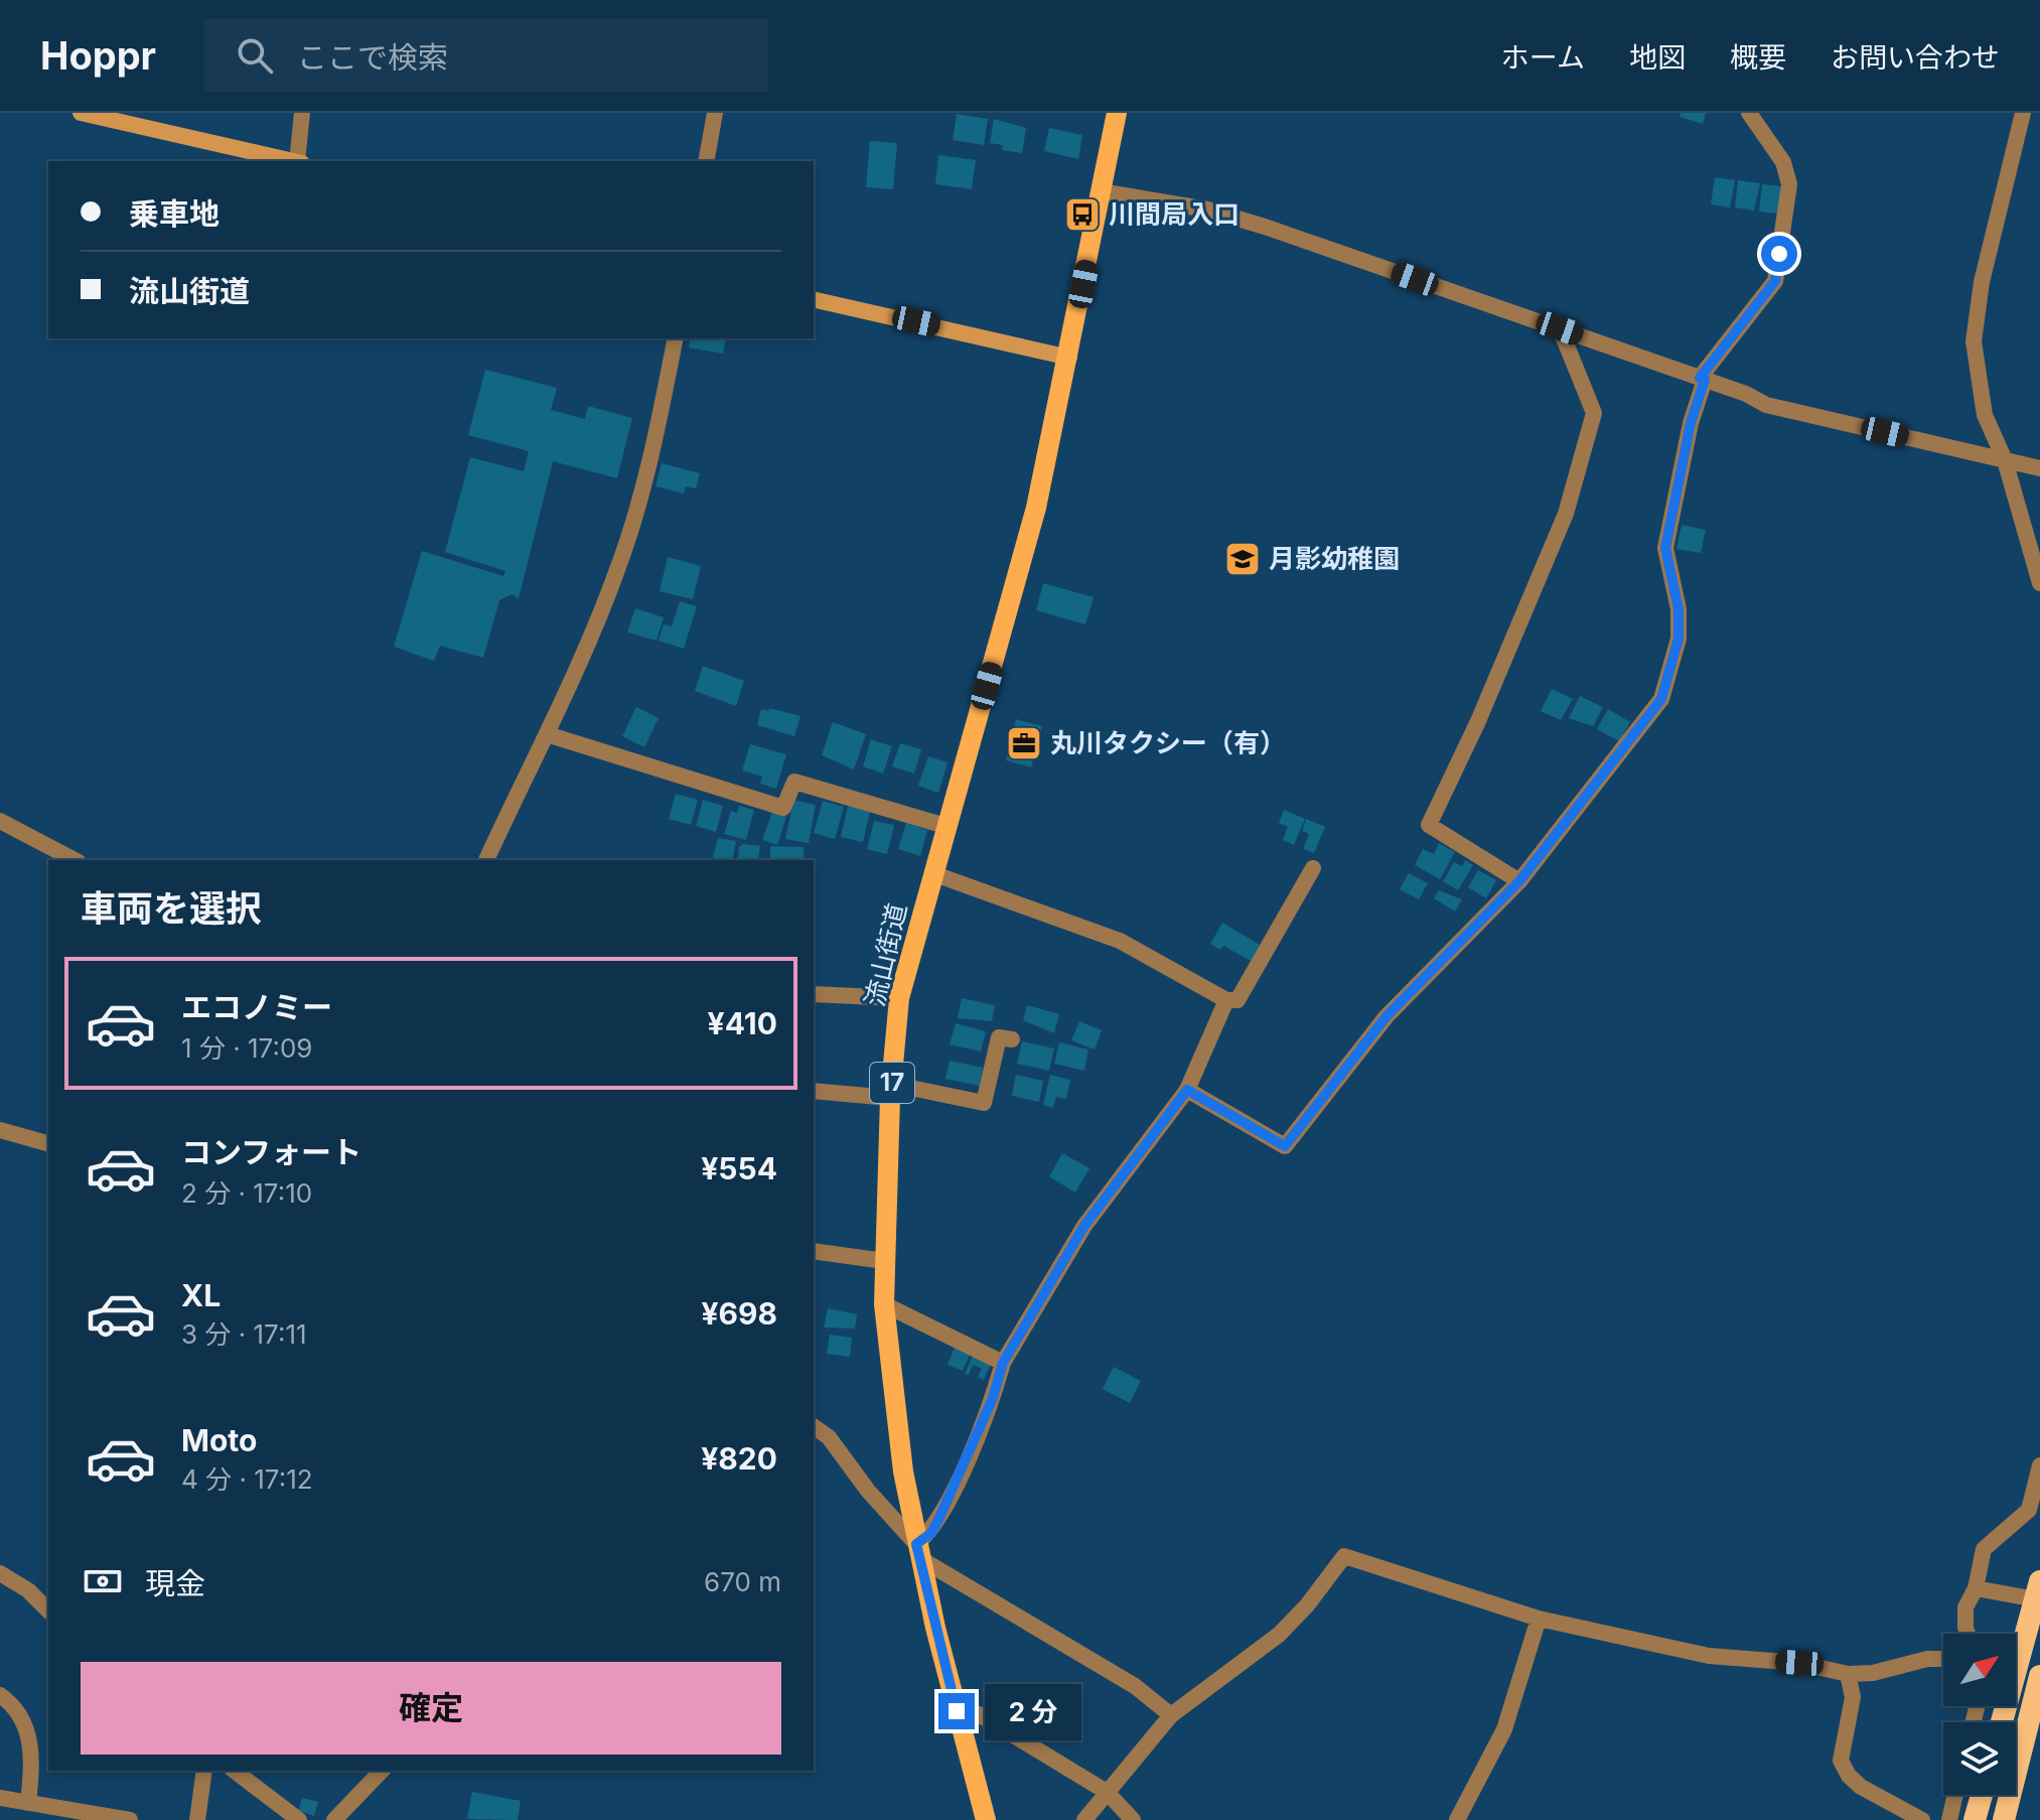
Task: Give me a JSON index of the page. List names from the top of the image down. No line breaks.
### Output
{"streets":{"main road":["流山街道","17"]},"places":{"bus stop":["川間局入口"],"school or university":["月影幼稚園"],"office":["丸川タクシー（有）"]},"north":"top right","page":{"header":"Hoppr","search":"ここで検索","nav":["ホーム","地図","概要","お問い合わせ"],"banner":["乗車地","流山街道"],"heading":"車両を選択","list":[{"name":"エコノミー","note":"1 分 · 17:09","value":"¥410"},{"name":"コンフォート","note":"2 分 · 17:10","value":"¥554"},{"name":"XL","note":"3 分 · 17:11","value":"¥698"},{"name":"Moto","note":"4 分 · 17:12","value":"¥820"}],"pay":["現金","670 m"],"buttons":"確定","bubble":"2 分"}}
